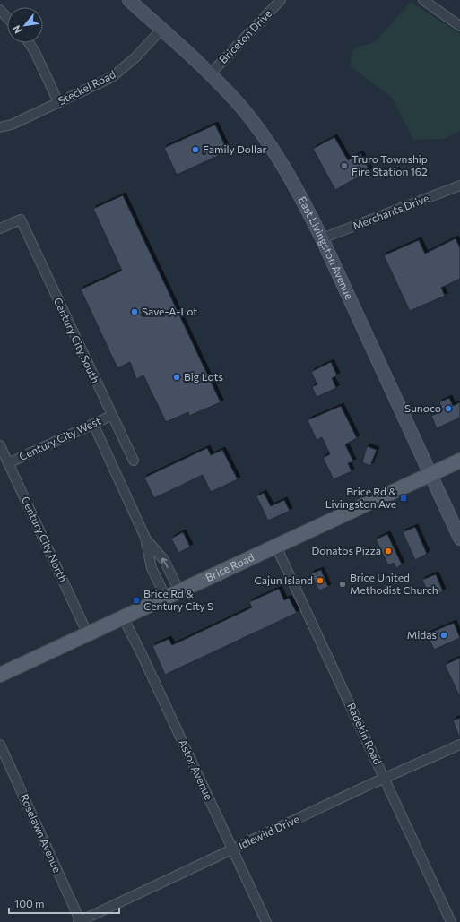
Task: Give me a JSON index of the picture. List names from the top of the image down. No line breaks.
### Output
{"streets":{"main road":["East Livingston Avenue","Brice Road"],"street":["Briceton Drive","Steckel Road","Merchants Drive","Century City South","Century City West","Century City North","Radekin Road","Astor Avenue","Idlewild Drive","Roselawn Avenue"]},"crossings":[["Briceton Drive","East Livingston Avenue"],["Steckel Road","East Livingston Avenue"],["Merchants Drive","East Livingston Avenue"],["East Livingston Avenue","Brice Road"],["Century City South","Century City West"],["Century City West","Century City North"],["Century City North","Brice Road"],["Brice Road","Radekin Road"],["Brice Road","Astor Avenue"],["Radekin Road","Idlewild Drive"],["Astor Avenue","Idlewild Drive"],["Idlewild Drive","Roselawn Avenue"]],"places":{"other":["Family Dollar","Truro Township Fire Station 162","Save-A-Lot","Big Lots","Sunoco","Donatos Pizza","Cajun Island","Brice United Methodist Church","Midas"],"transit":["Brice Rd & Livingston Ave","Brice Rd & Century City S"]},"scale_bar":"100 m","north":"bottom left"}
